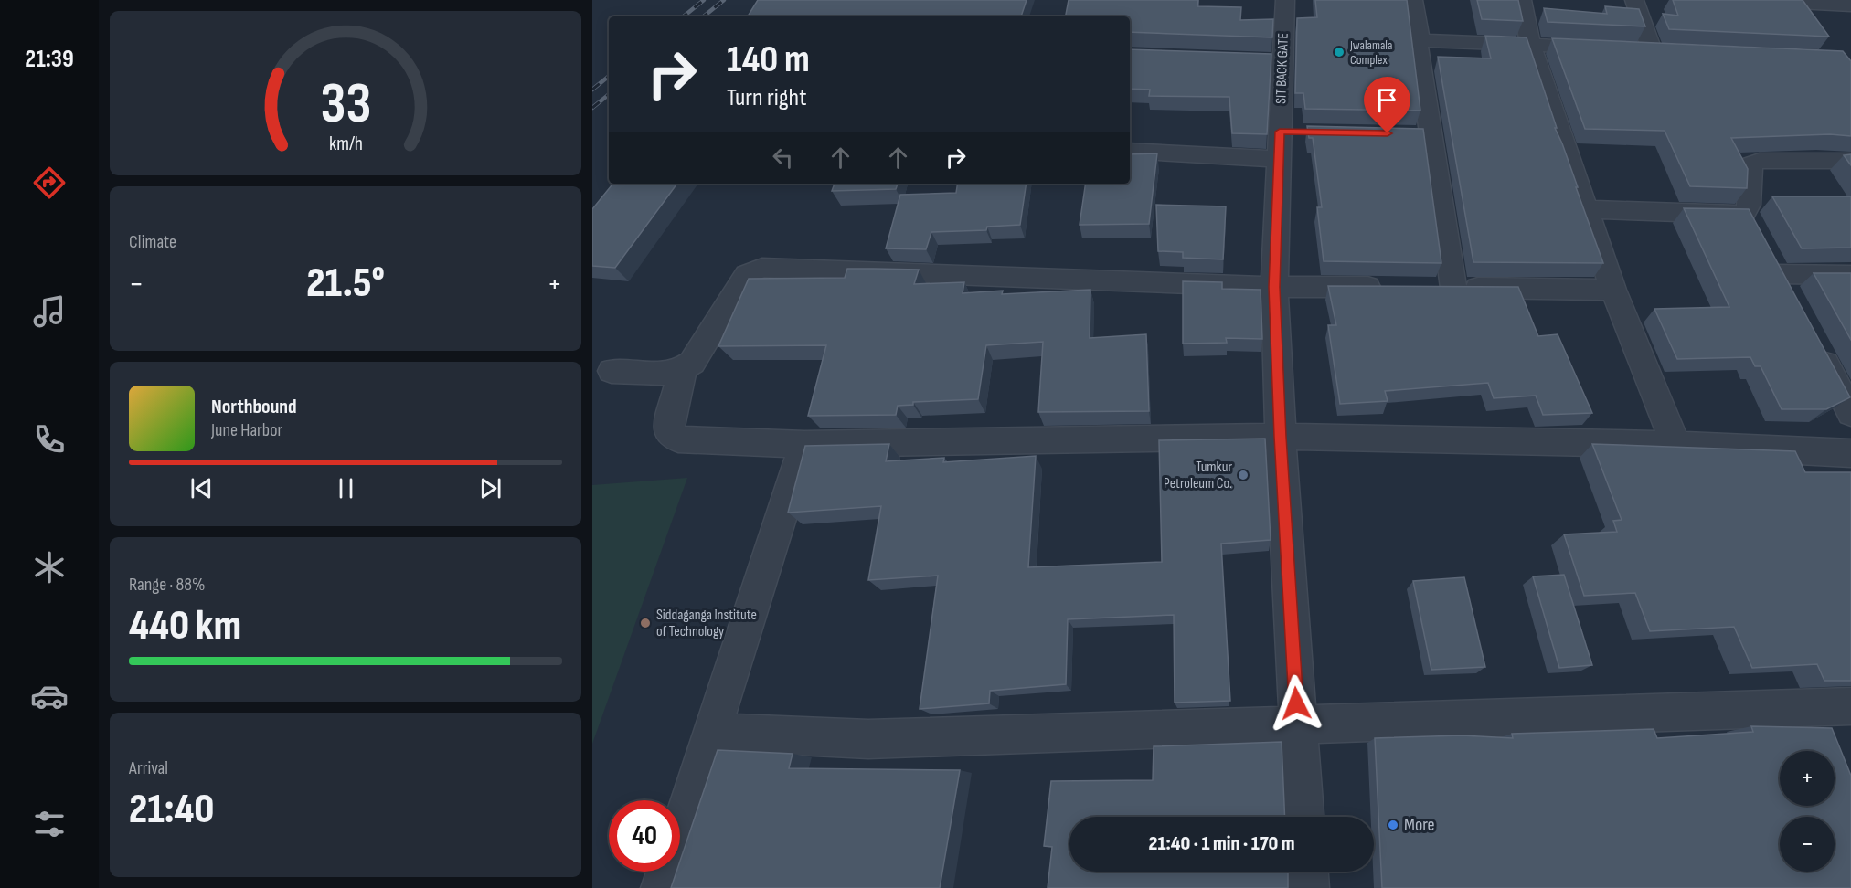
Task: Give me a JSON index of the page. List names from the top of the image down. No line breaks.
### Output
{"streets":{"street":["SIT BACK GATE"]},"places":["Jwalamala Complex","Tumkur Petroleum Co.","Siddaganga Institute of Technology","More"],"page":{"tabs":"21:39","turn":["140 m","Turn right"],"tile":["Climate",["Range · 88%","440 km"],["Arrival","21:40"]],"heat":["−","21.5°","+"],"song":["Northbound","June Harbor"],"map_buttons":["+","−"],"limit":"40","trip":"21:40 · 1 min · 170 m","gauge":["33","km/h"]}}
